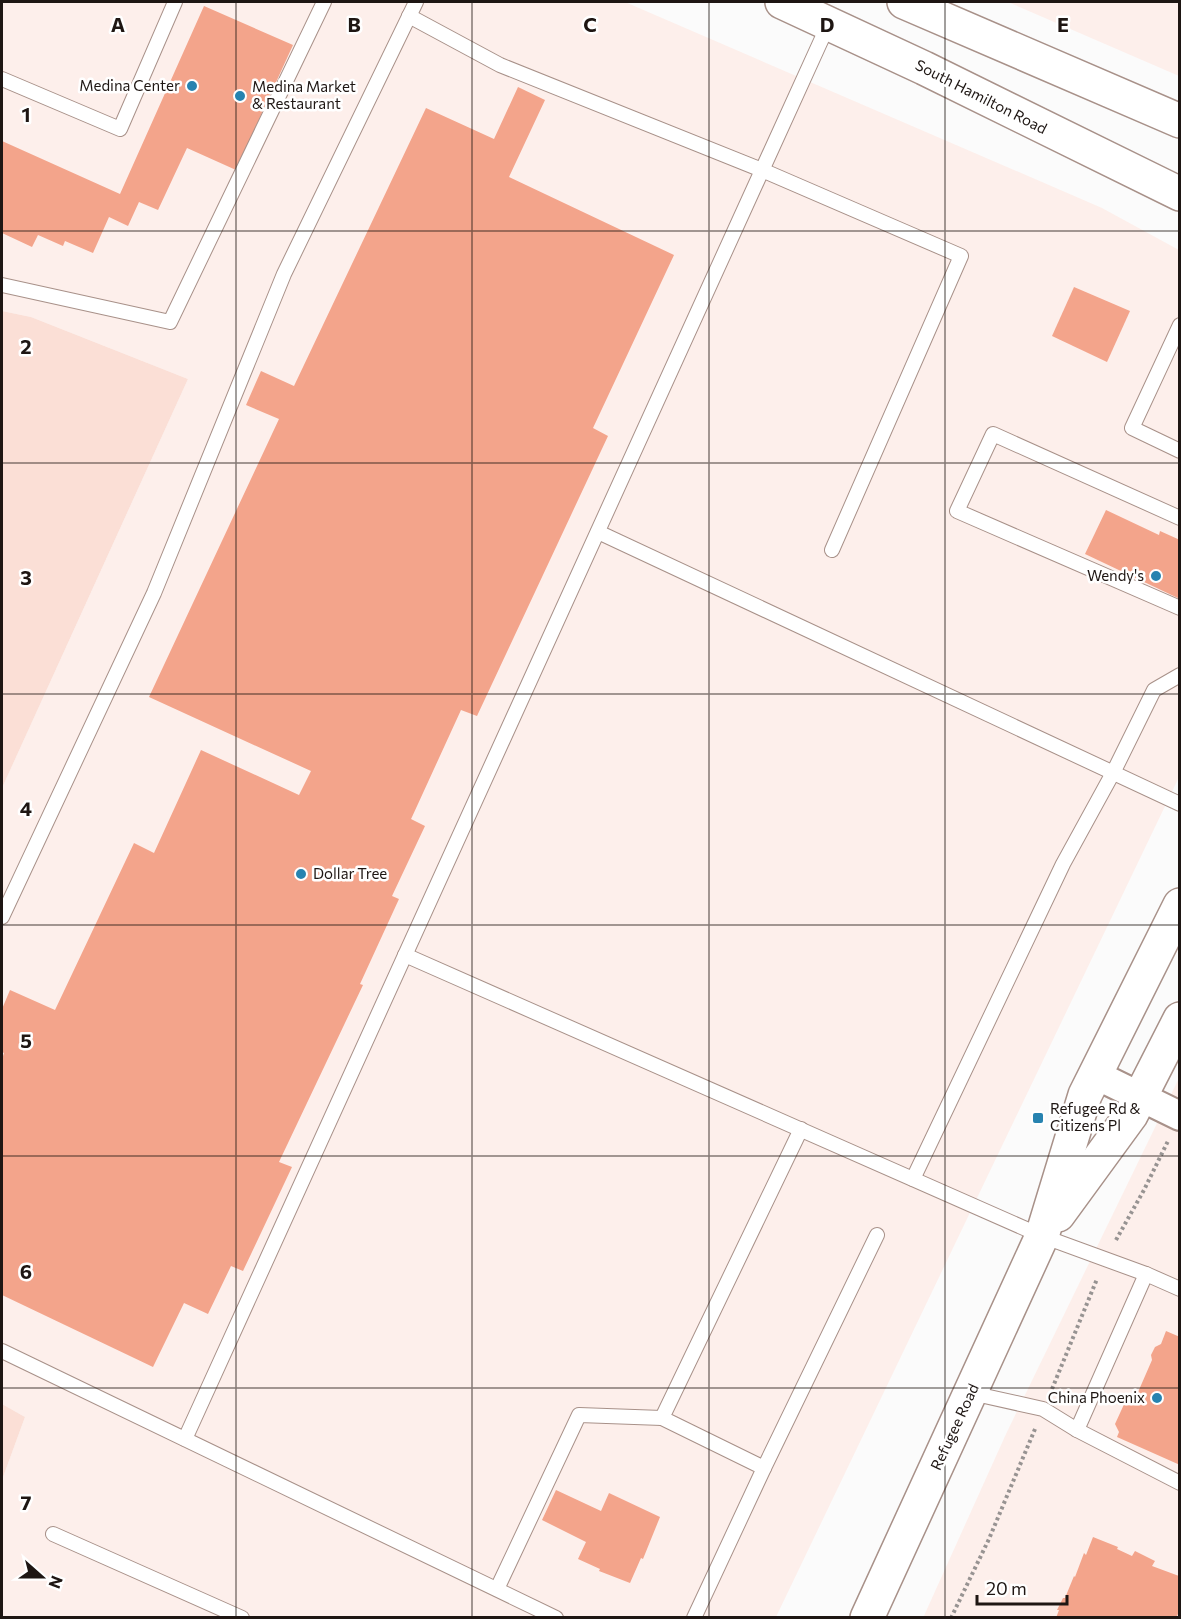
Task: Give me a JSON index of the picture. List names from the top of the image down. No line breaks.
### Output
{"streets":{"main road":["South Hamilton Road","Refugee Road"]},"places":{"other":["Medina Center","Medina Market & Restaurant","Wendy's","Dollar Tree","China Phoenix"],"transit":["Refugee Rd & Citizens Pl"]},"scale_bar":"20 m","north":"right","grid":{"columns":["A","B","C","D","E"],"rows":["1","2","3","4","5","6","7"]}}
